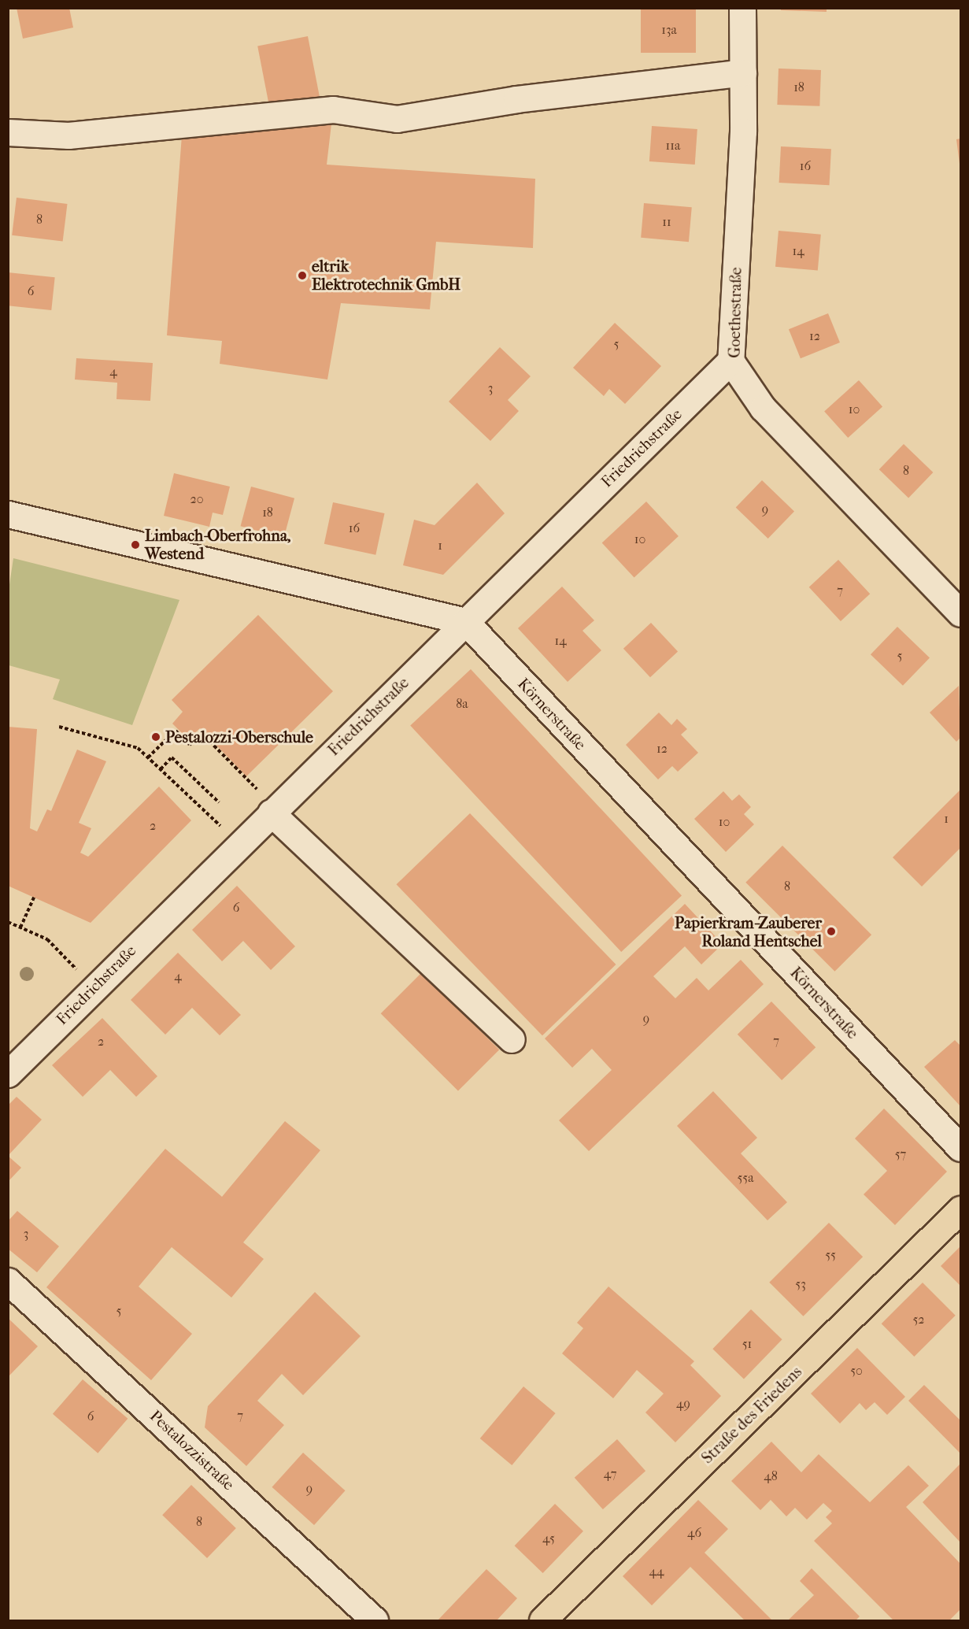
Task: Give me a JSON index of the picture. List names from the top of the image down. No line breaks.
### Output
{"streets":{"main road":["Straße des Friedens"],"street":["Goethestraße","Friedrichstraße","Körnerstraße","Pestalozzistraße"]},"crossings":[["Goethestraße","Friedrichstraße"],["Friedrichstraße","Körnerstraße"]],"places":["eltrik Elektrotechnik GmbH","Limbach-Oberfrohna, Westend","Pestalozzi-Oberschule","Papierkram-Zauberer Roland Hentschel"],"house_numbers":["13a","18","11a","16","8","11","14","6","12","5","4","3","10","8","20","9","18","16","10","1","7","14","5","8a","12","1","10","2","8","6","4","9","7","2","57","55a","3","55","53","5","52","51","50","49","7","6","47","48","9","8","46","45","44"]}
